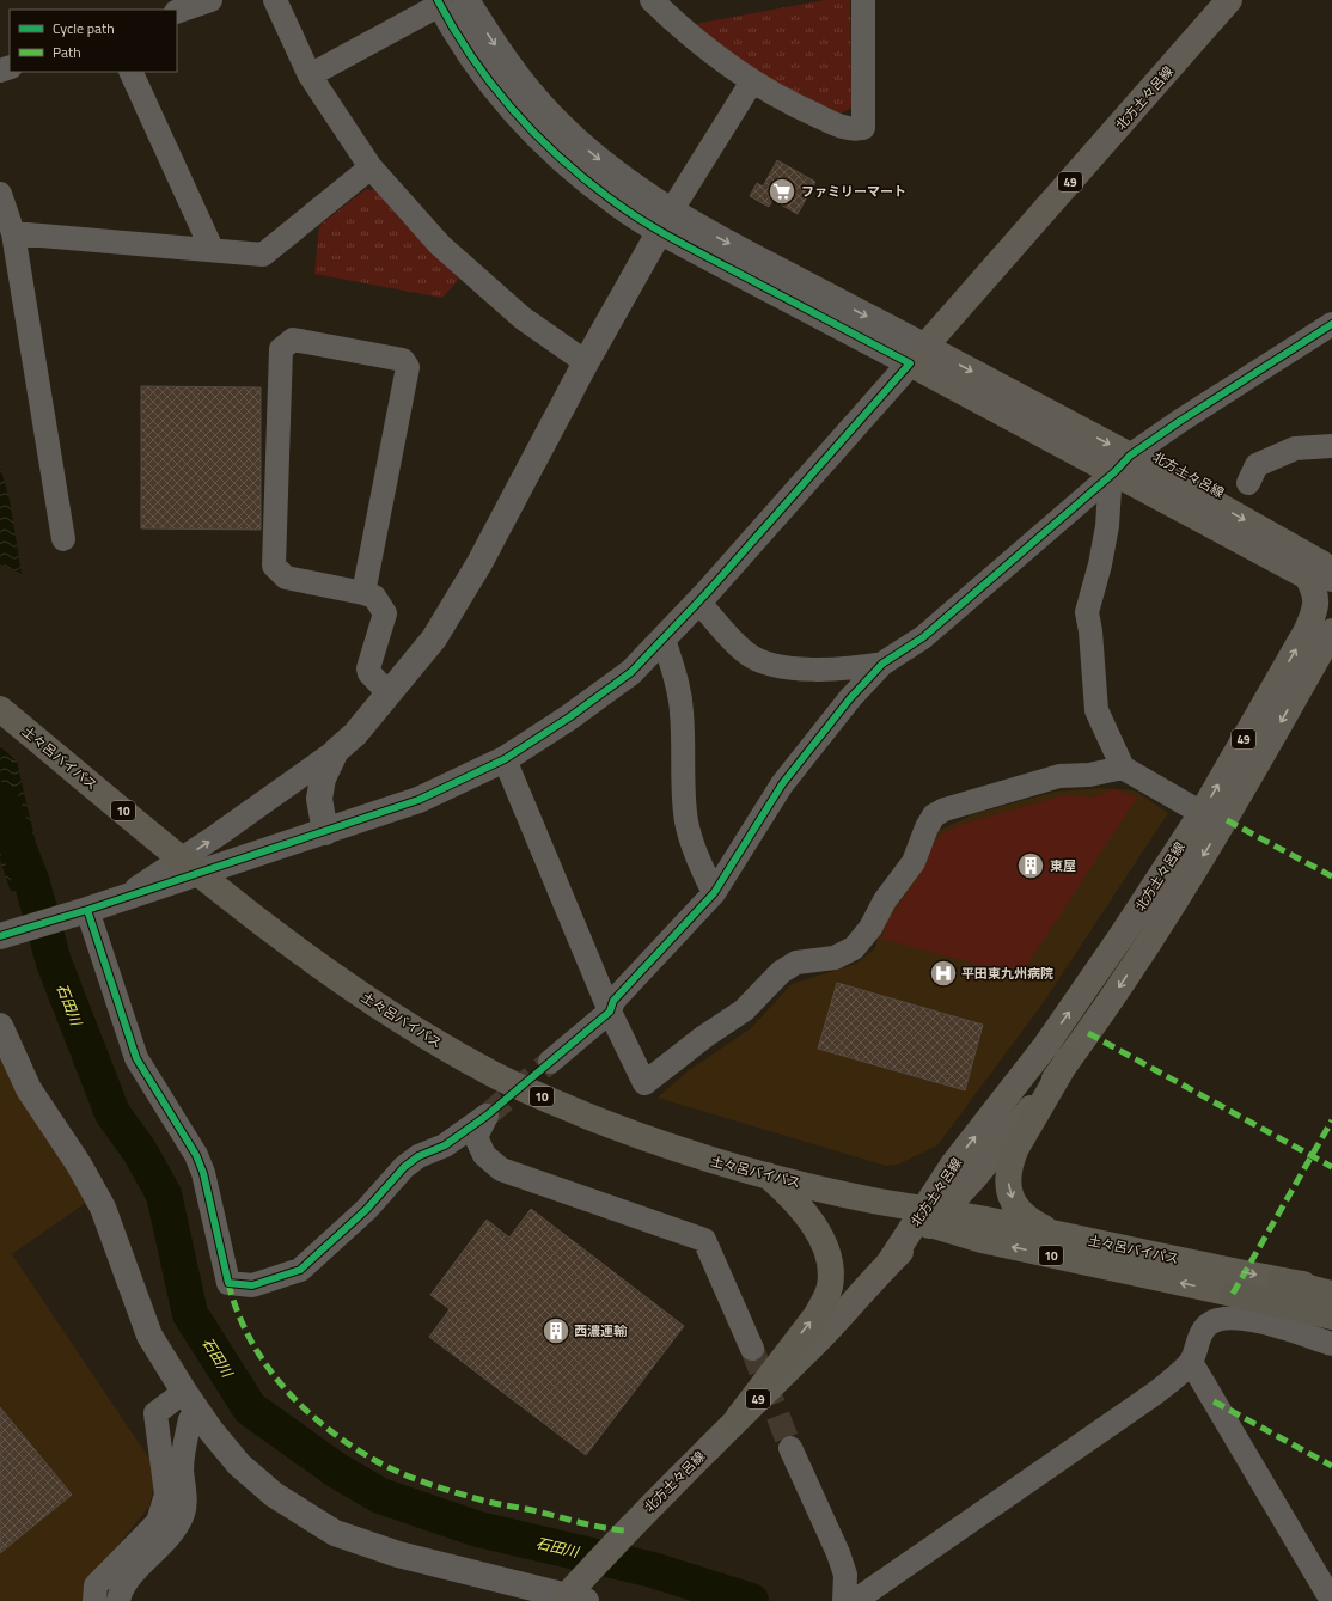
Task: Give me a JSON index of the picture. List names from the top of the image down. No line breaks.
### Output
{"streets":{"highway":["土々呂バイパス","10"],"main road":["北方土々呂線","49"]},"crossings":[["北方土々呂線","土々呂バイパス"]],"water":["石田川"],"places":{"supermarket":["ファミリーマート"],"building":["東屋","西濃運輸"],"hospital":["平田東九州病院"]},"legend":["Cycle path","Path"]}
